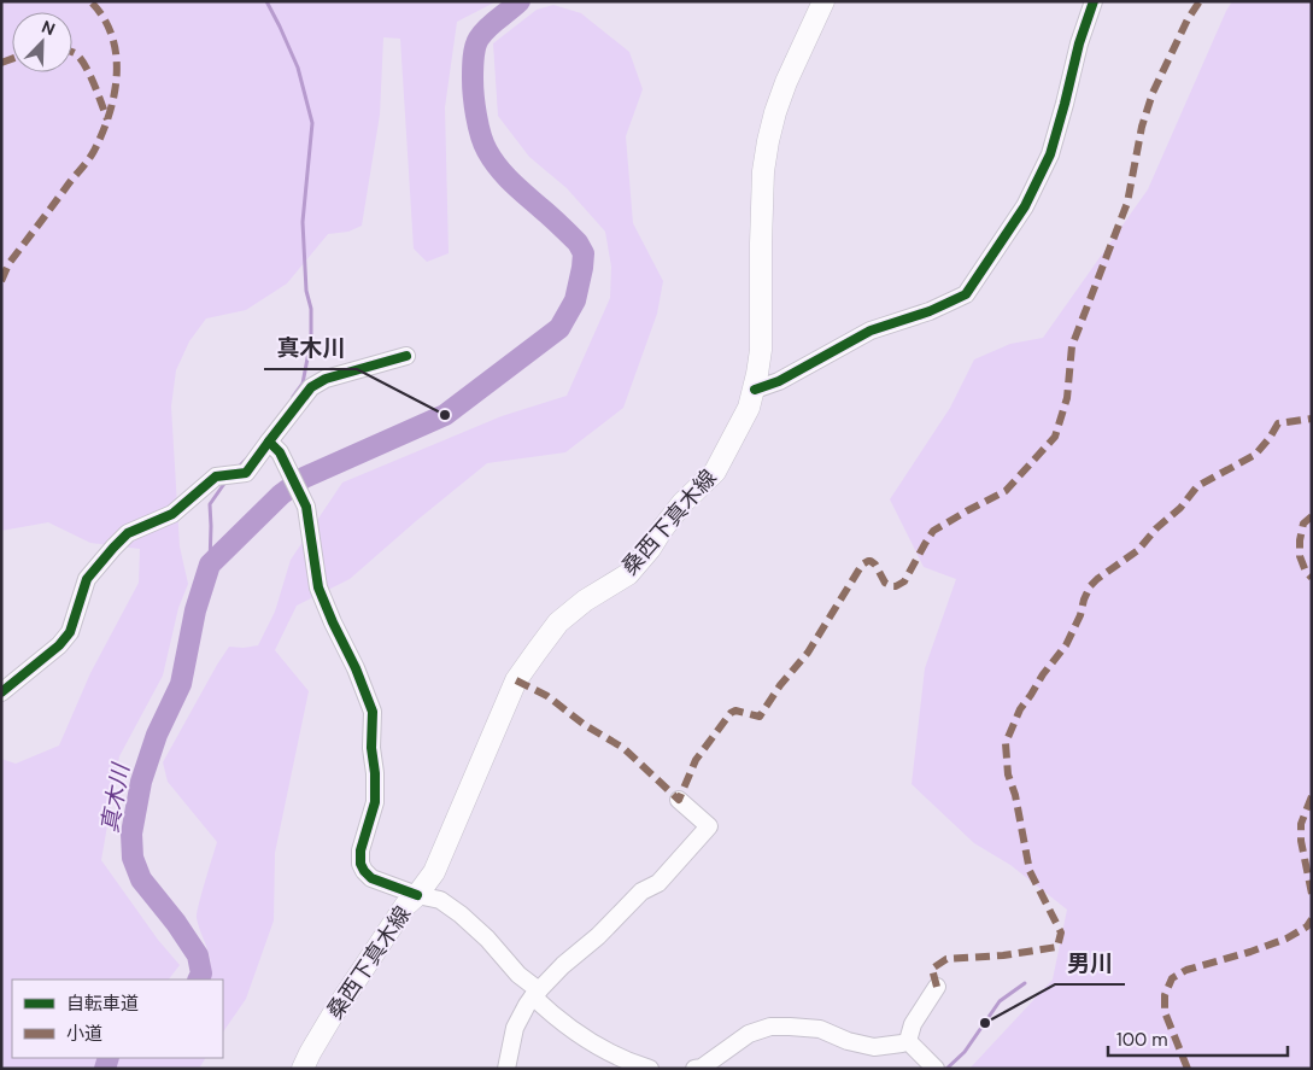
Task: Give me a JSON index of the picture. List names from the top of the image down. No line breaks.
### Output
{"streets":{"main road":["桑西下真木線"]},"water":["真木川"],"places":["真木川","男川"],"legend":["自転車道","小道"],"scale_bar":"100 m","north":"top right"}
